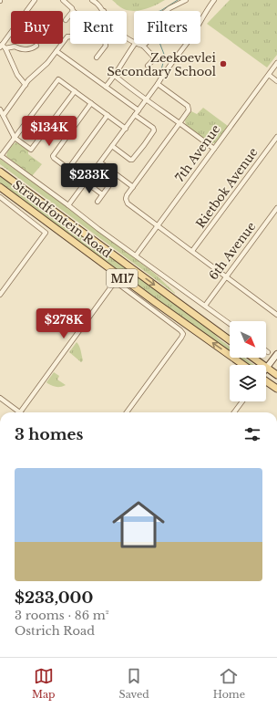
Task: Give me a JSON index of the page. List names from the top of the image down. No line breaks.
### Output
{"streets":{"main road":["Strandfontein Road","M17"],"street":["7th Avenue","Rietbok Avenue","6th Avenue"]},"crossings":[["7th Avenue","Strandfontein Road"],["Strandfontein Road","6th Avenue"]],"places":["Zeekoevlei Secondary School"],"north":"bottom right","page":{"chip":["Buy","Rent","Filters"],"price":["$134K","$233K","$278K"],"heading":"3 homes","list":[{"name":"$233,000","note":"3 rooms · 86 m² · Ostrich Road"}],"tabs":["Map","Saved","Home"]}}
